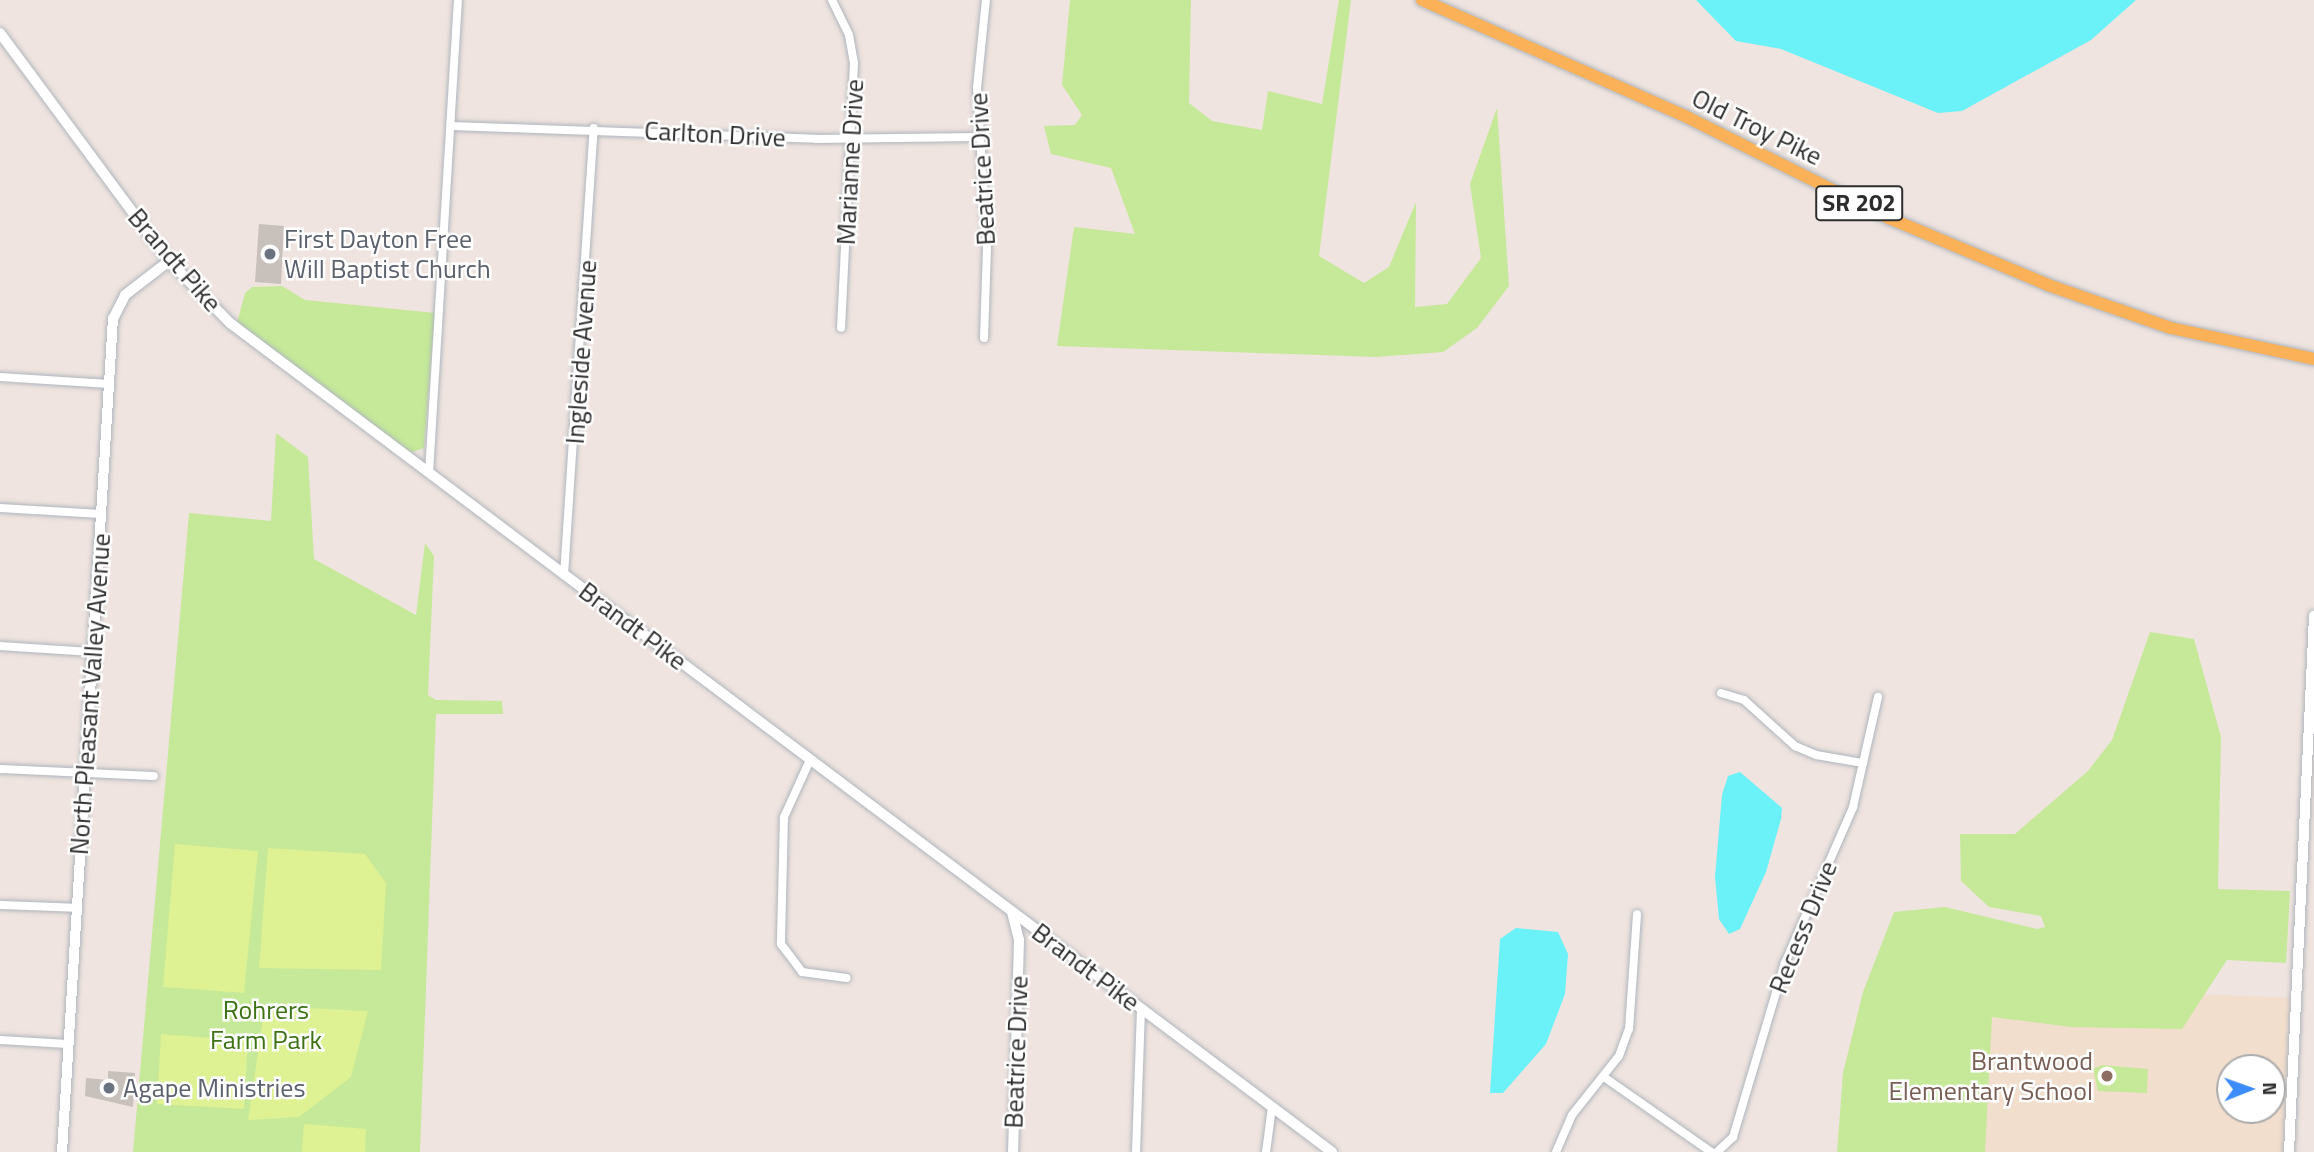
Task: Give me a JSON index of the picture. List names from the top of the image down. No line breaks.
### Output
{"streets":{"main road":["Old Troy Pike","Beatrice Drive","SR 202","Brandt Pike","North Pleasant Valley Avenue"],"street":["Carlton Drive","Marianne Drive","Ingleside Avenue","Recess Drive"]},"crossings":[["Carlton Drive","Marianne Drive"],["Carlton Drive","Beatrice Drive"],["Carlton Drive","Ingleside Avenue"],["Beatrice Drive","Brandt Pike"],["Brandt Pike","Ingleside Avenue"],["Brandt Pike","North Pleasant Valley Avenue"]],"parks":["Rohrers Farm Park"],"places":["First Dayton Free Will Baptist Church","Brantwood Elementary School","Agape Ministries"],"north":"right"}
